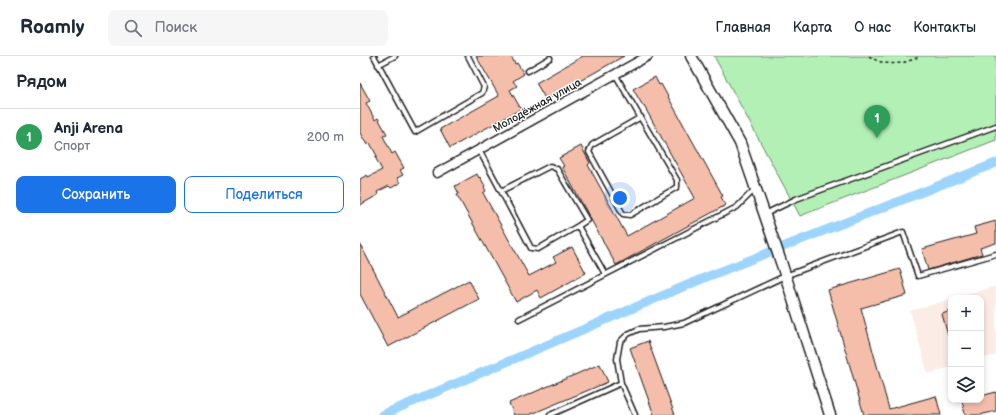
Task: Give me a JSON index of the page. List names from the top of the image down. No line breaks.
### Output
{"streets":{"street":["Молодёжная улица"]},"page":{"header":"Roamly","search":"Поиск","nav":["Главная","Карта","О нас","Контакты"],"heading":"Рядом","pins":"1","list":[{"mark":"1","name":"Anji Arena","note":"Спорт","value":"200 m"}],"buttons":["Сохранить","Поделиться"],"map_buttons":["+","−"]}}
